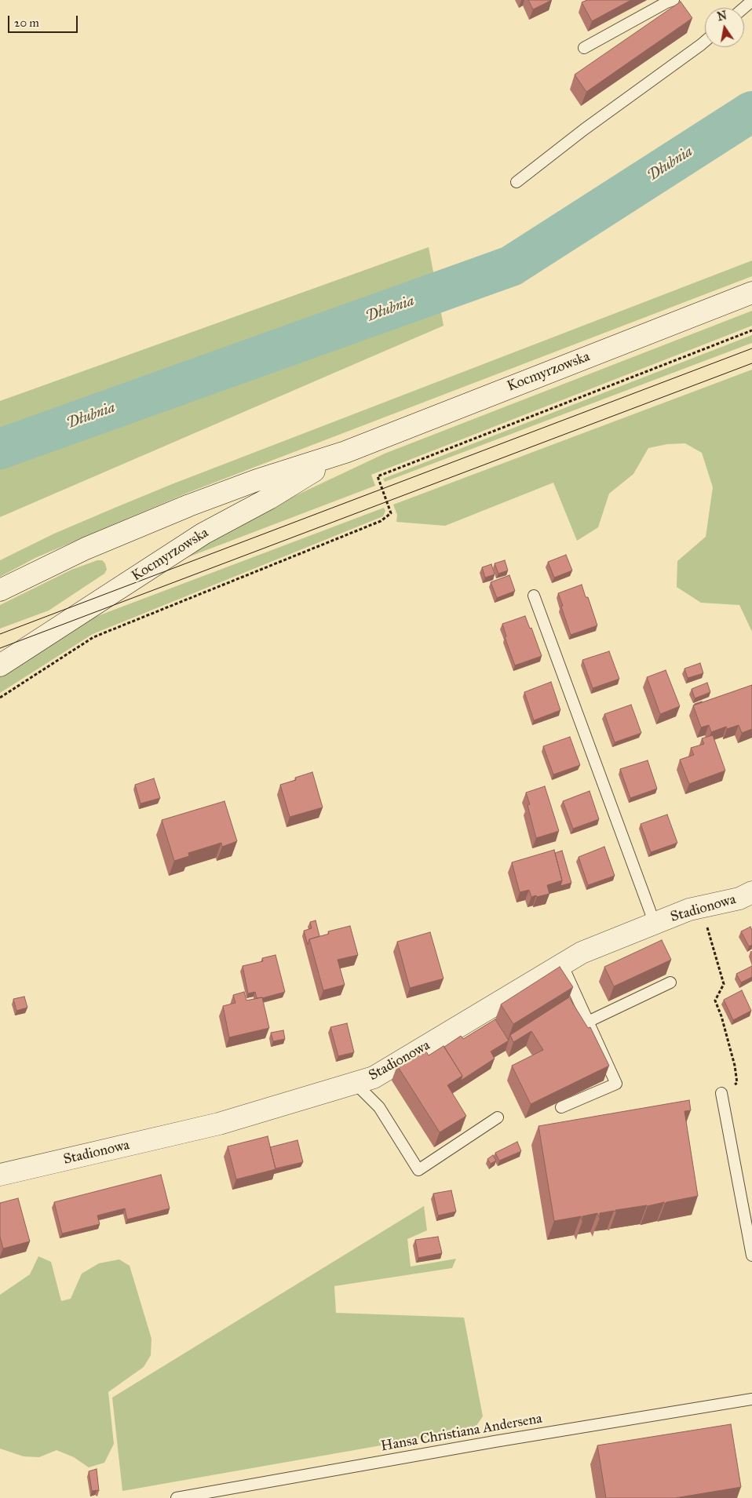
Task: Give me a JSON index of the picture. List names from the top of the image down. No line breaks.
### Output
{"streets":{"main road":["Kocmyrzowska","Stadionowa"],"lane":["Hansa Christiana Andersena"]},"water":["Dłubnia"],"scale_bar":"20 m","north":"top"}
